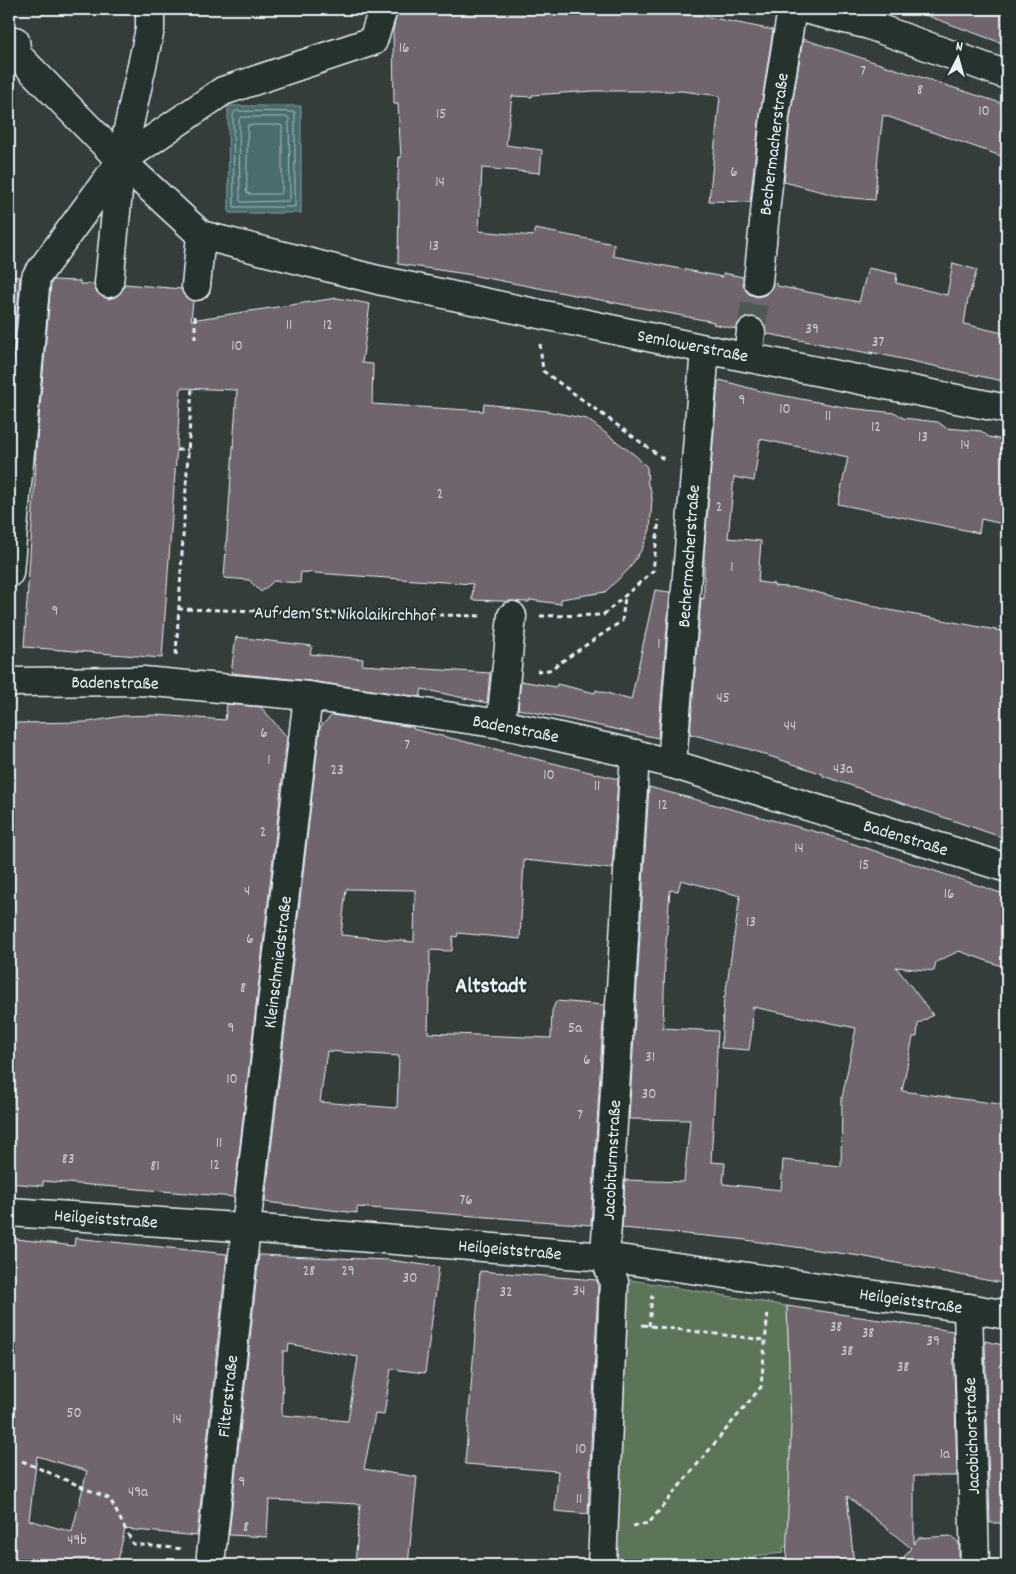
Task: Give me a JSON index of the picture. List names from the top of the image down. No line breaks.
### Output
{"streets":{"street":["Bechermacherstraße","Semlowerstraße","Badenstraße","Kleinschmiedstraße","Jacobiturmstraße","Heilgeiststraße","Filterstraße","Jacobichorstraße"],"path":["Auf dem St. Nikolaikirchhof"]},"crossings":[["Bechermacherstraße","Semlowerstraße"],["Bechermacherstraße","Badenstraße"],["Badenstraße","Kleinschmiedstraße"],["Badenstraße","Jacobiturmstraße"],["Kleinschmiedstraße","Heilgeiststraße"],["Kleinschmiedstraße","Filterstraße"],["Jacobiturmstraße","Heilgeiststraße"],["Heilgeiststraße","Filterstraße"],["Heilgeiststraße","Jacobichorstraße"]],"districts":["Altstadt"],"house_numbers":["16","7","8","10","15","6","14","13","11","12","39","37","10","9","10","11","12","13","14","2","2","1","9","1","45","44","6","7","1","43a","23","10","11","12","2","14","15","4","16","13","6","8","9","5a","31","6","10","30","7","11","83","12","81","76","28","29","30","34","32","38","38","39","38","38","50","14","10","1a","9","49a","11","8","49b"],"north":"top"}
